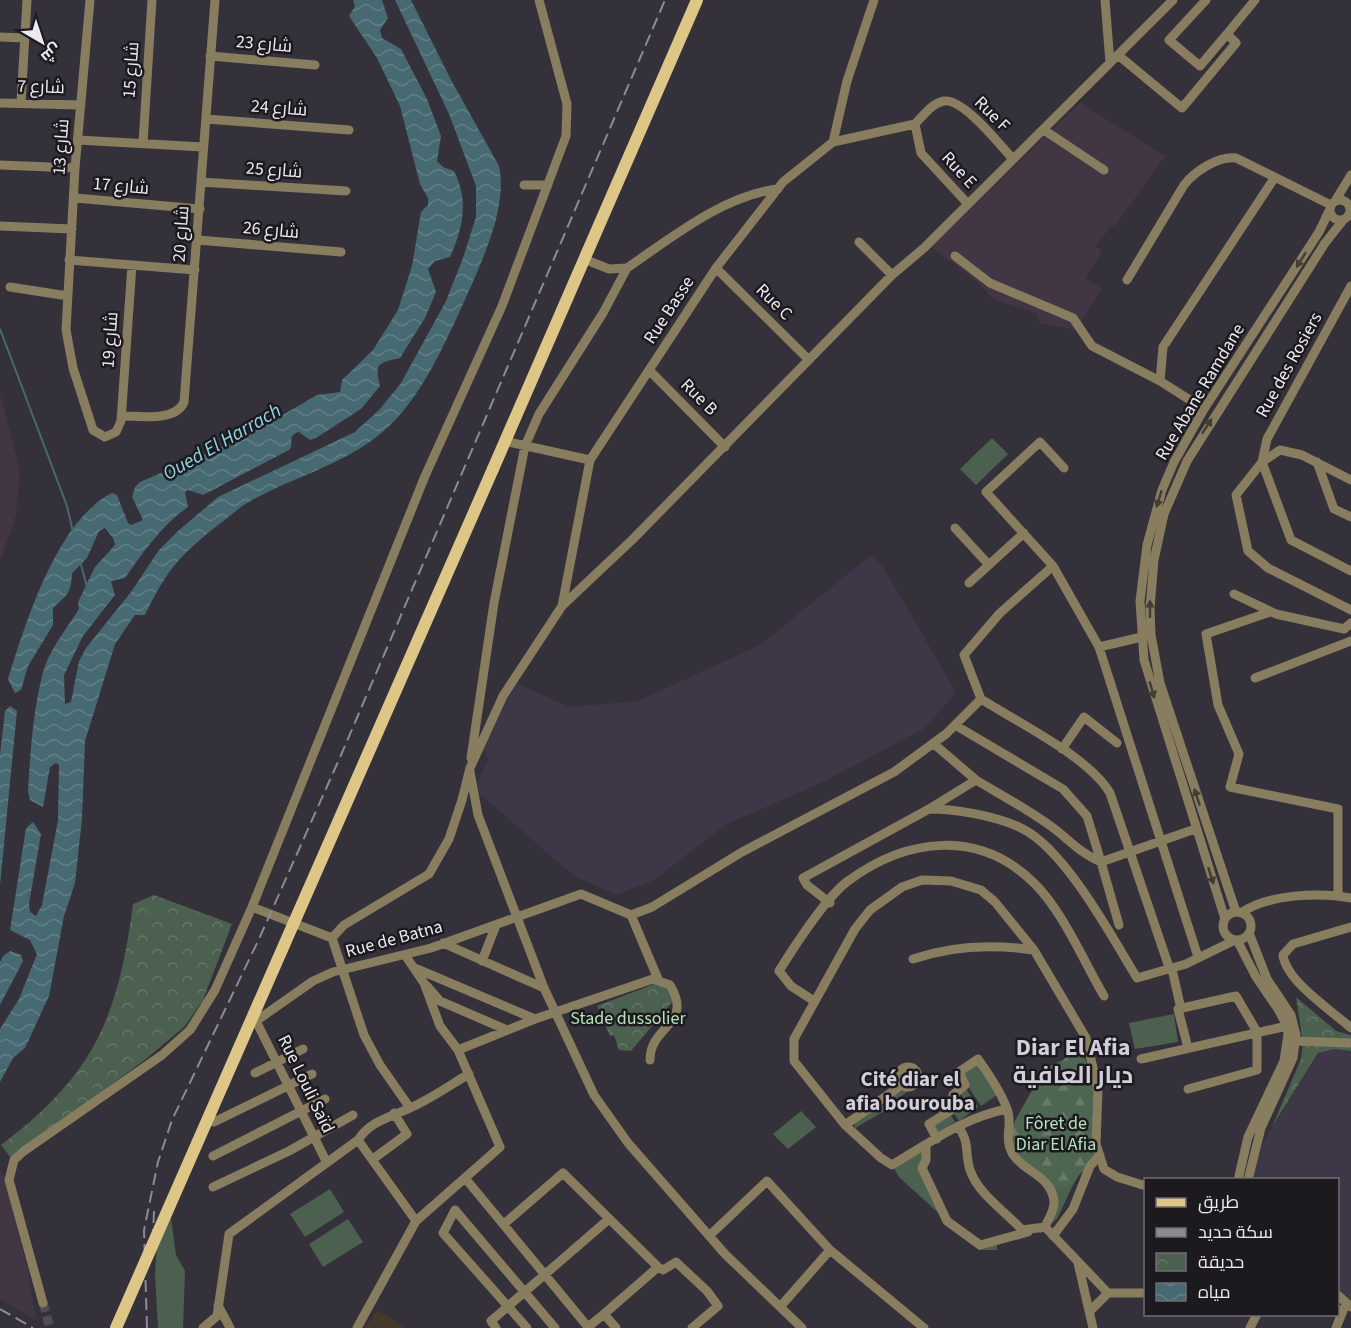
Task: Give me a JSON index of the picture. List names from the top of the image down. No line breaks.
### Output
{"streets":{"street":["شارع 23","شارع 15","شارع 7","شارع 24","Rue F","شارع 13","شارع 25","Rue E","شارع 17","شارع 26","شارع 20","Rue C","Rue Basse","شارع 19","Rue des Rosiers","Rue Abane Ramdane","Rue B","Rue de Batna","Rue Louli Saïd"]},"crossings":[["شارع 23","شارع 20"],["شارع 7","شارع 13"],["شارع 24","شارع 20"],["Rue F","Rue E"],["Rue F","Rue Basse"],["شارع 13","شارع 17"],["شارع 13","شارع 20"],["شارع 13","شارع 19"],["شارع 25","شارع 20"],["Rue E","Rue Basse"],["شارع 17","شارع 20"],["شارع 26","شارع 20"],["شارع 20","شارع 19"],["Rue C","Rue Basse"],["Rue Basse","Rue B"],["Rue de Batna","Rue Louli Saïd"]],"districts":["Diar El Afia ديار العافية","Cité diar el afia bourouba"],"water":["Oued El Harrach"],"parks":["Stade dussolier","Fôret de Diar El Afia"],"legend":["طريق","سكة حديد","حديقة","مياه"],"north":"bottom right"}
